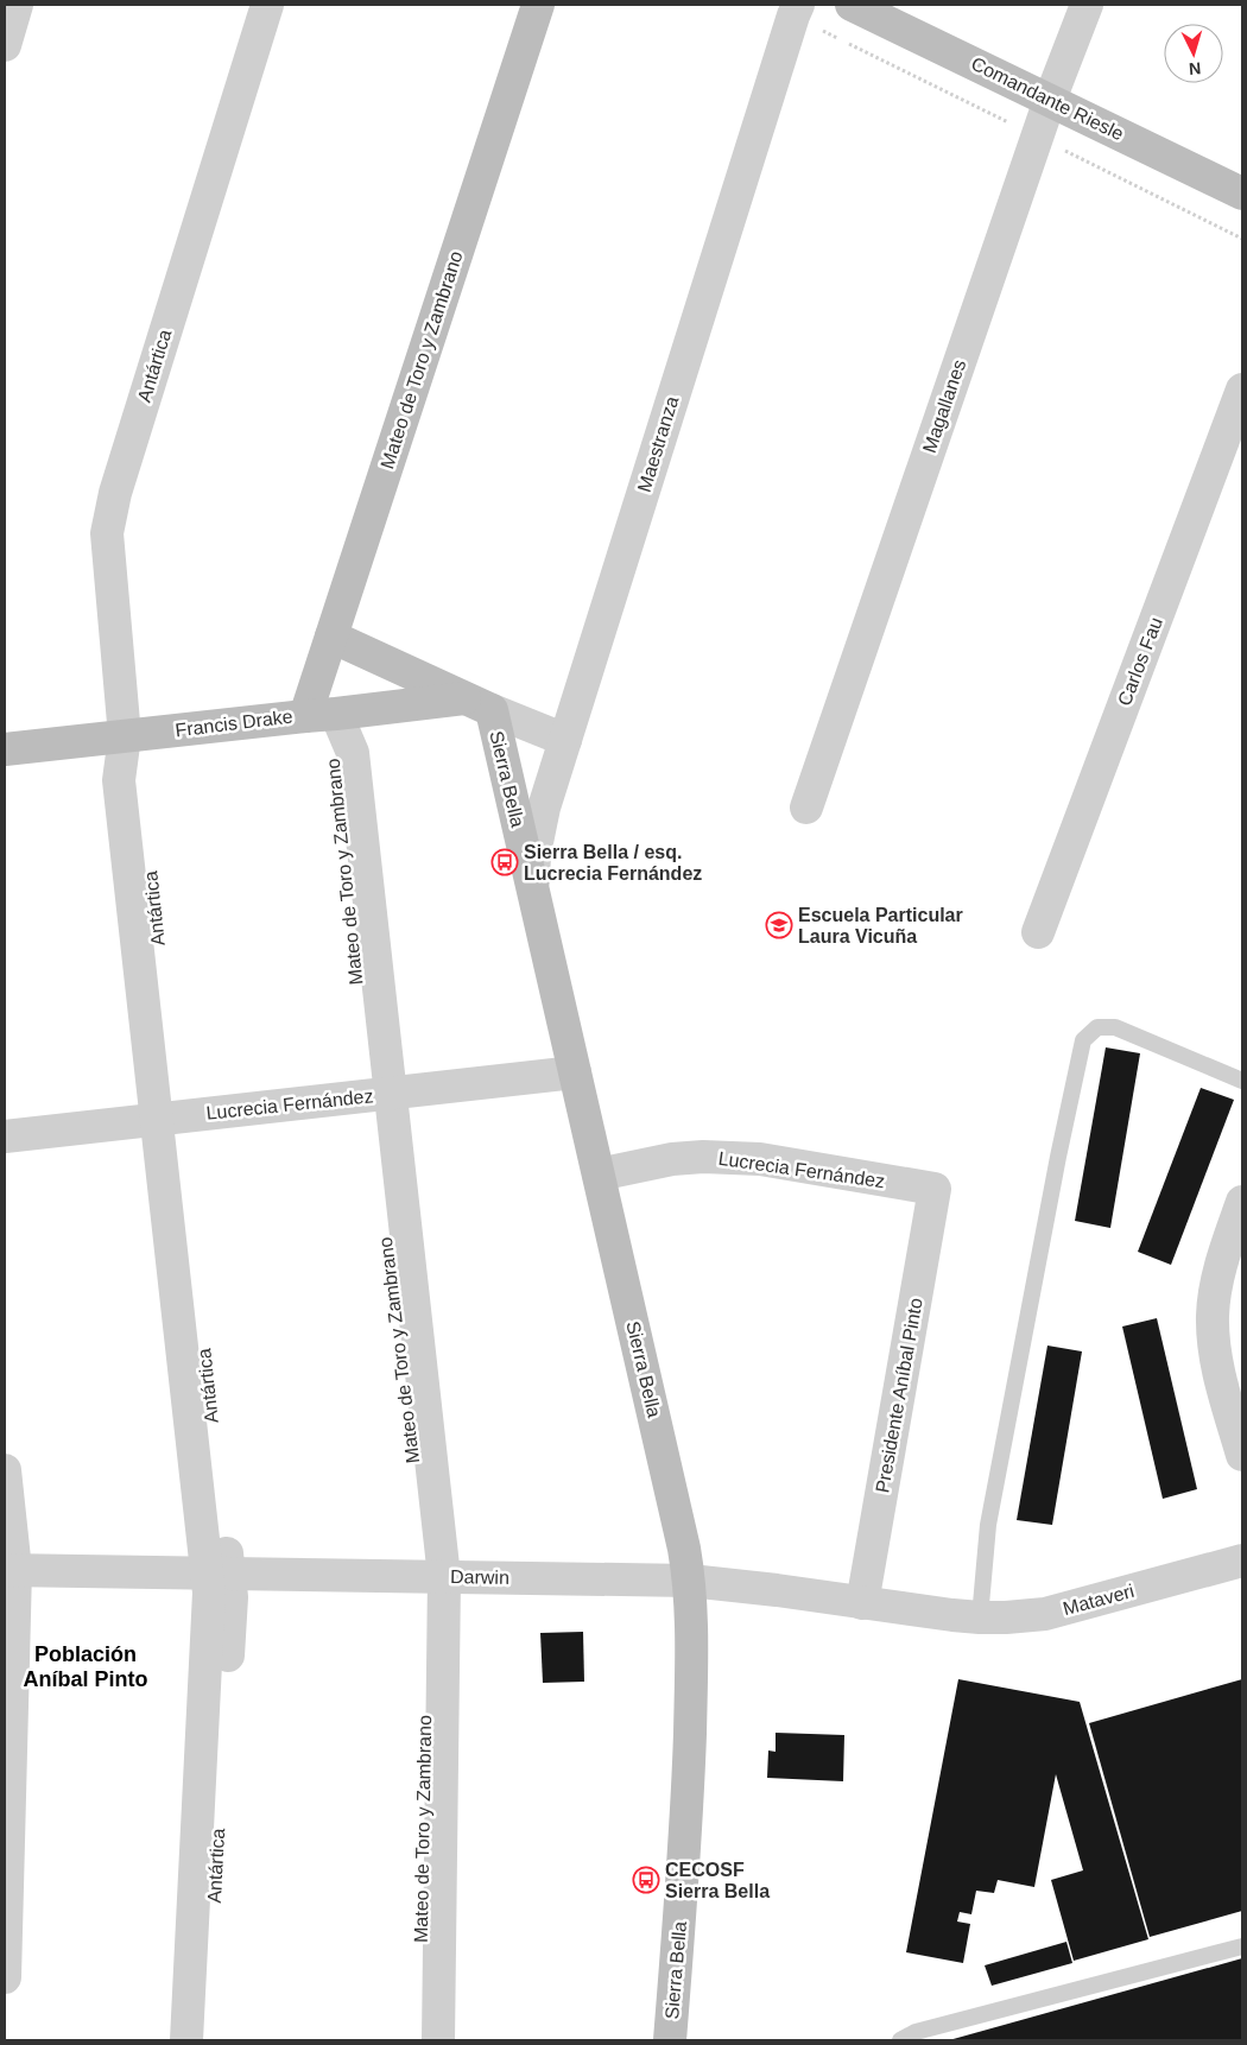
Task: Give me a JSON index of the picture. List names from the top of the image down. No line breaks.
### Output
{"streets":{"street":["Comandante Riesle","Mateo de Toro y Zambrano","Antártica","Magallanes","Maestranza","Carlos Fau","Francis Drake","Sierra Bella","Lucrecia Fernández","Presidente Aníbal Pinto","Darwin","Mataveri"]},"crossings":[["Comandante Riesle","Magallanes"],["Mateo de Toro y Zambrano","Francis Drake"],["Mateo de Toro y Zambrano","Sierra Bella"],["Mateo de Toro y Zambrano","Lucrecia Fernández"],["Mateo de Toro y Zambrano","Darwin"],["Antártica","Francis Drake"],["Antártica","Lucrecia Fernández"],["Antártica","Darwin"],["Maestranza","Sierra Bella"],["Francis Drake","Sierra Bella"],["Sierra Bella","Lucrecia Fernández"],["Sierra Bella","Darwin"],["Lucrecia Fernández","Presidente Aníbal Pinto"],["Presidente Aníbal Pinto","Darwin"],["Darwin","Mataveri"]],"districts":["Población Aníbal Pinto"],"places":{"bus stop":["Sierra Bella / esq. Lucrecia Fernández","CECOSF Sierra Bella"],"school or university":["Escuela Particular Laura Vicuña"]},"north":"bottom"}
